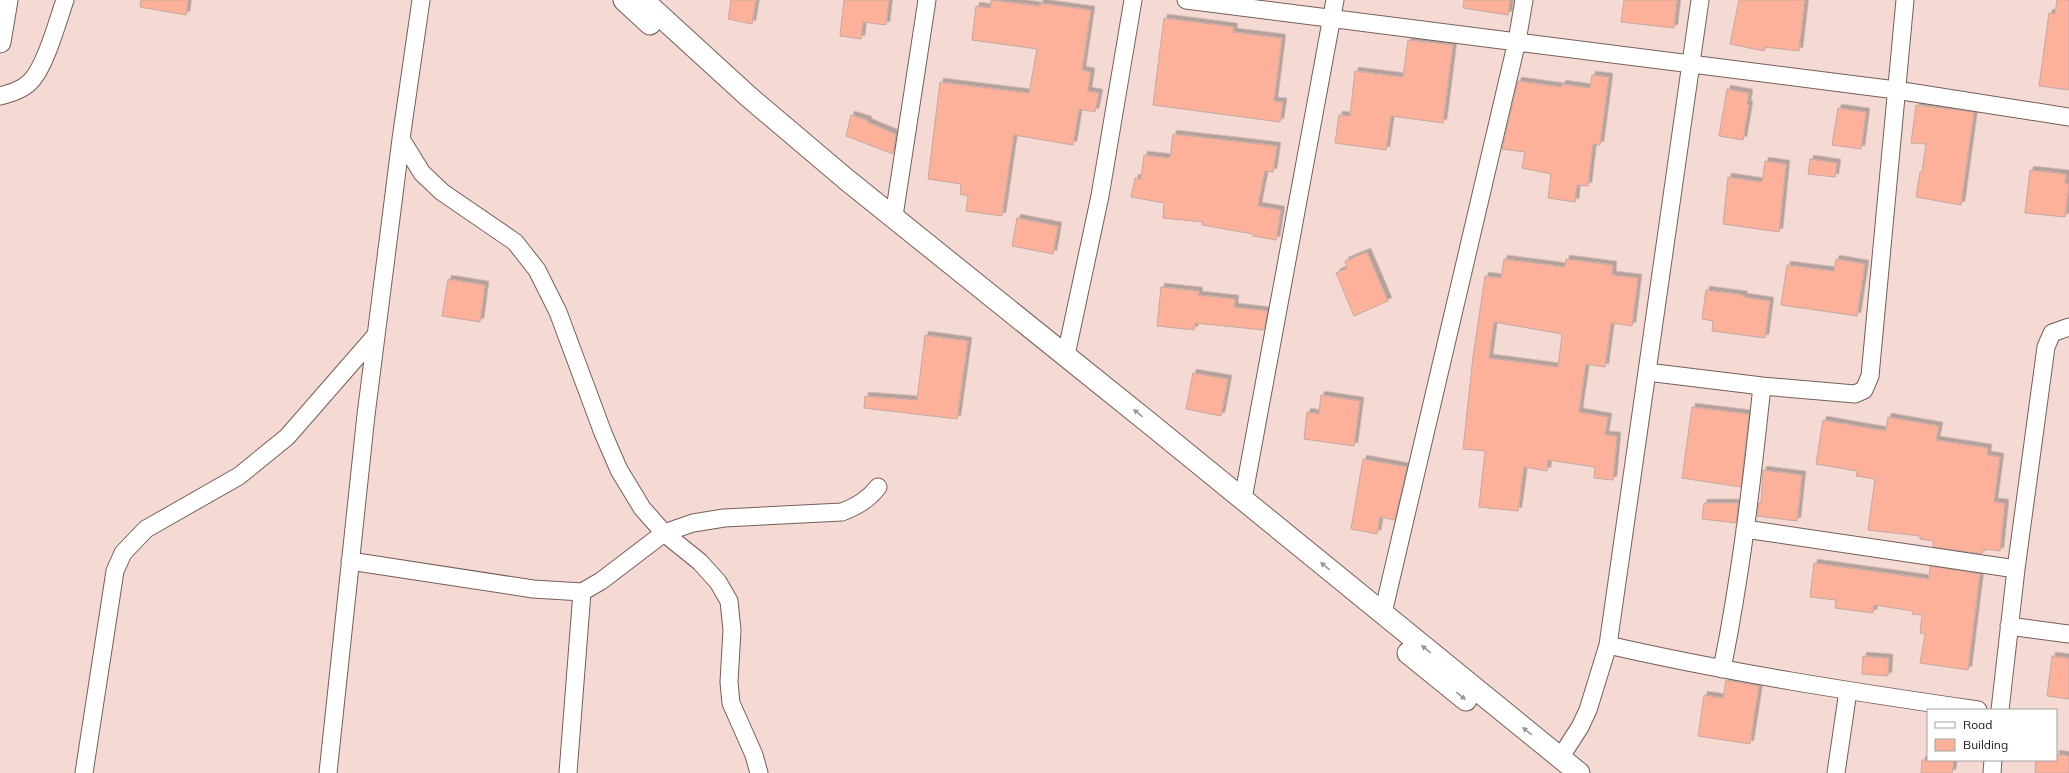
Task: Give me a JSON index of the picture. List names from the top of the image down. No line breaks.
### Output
{"legend":["Road","Building"]}
